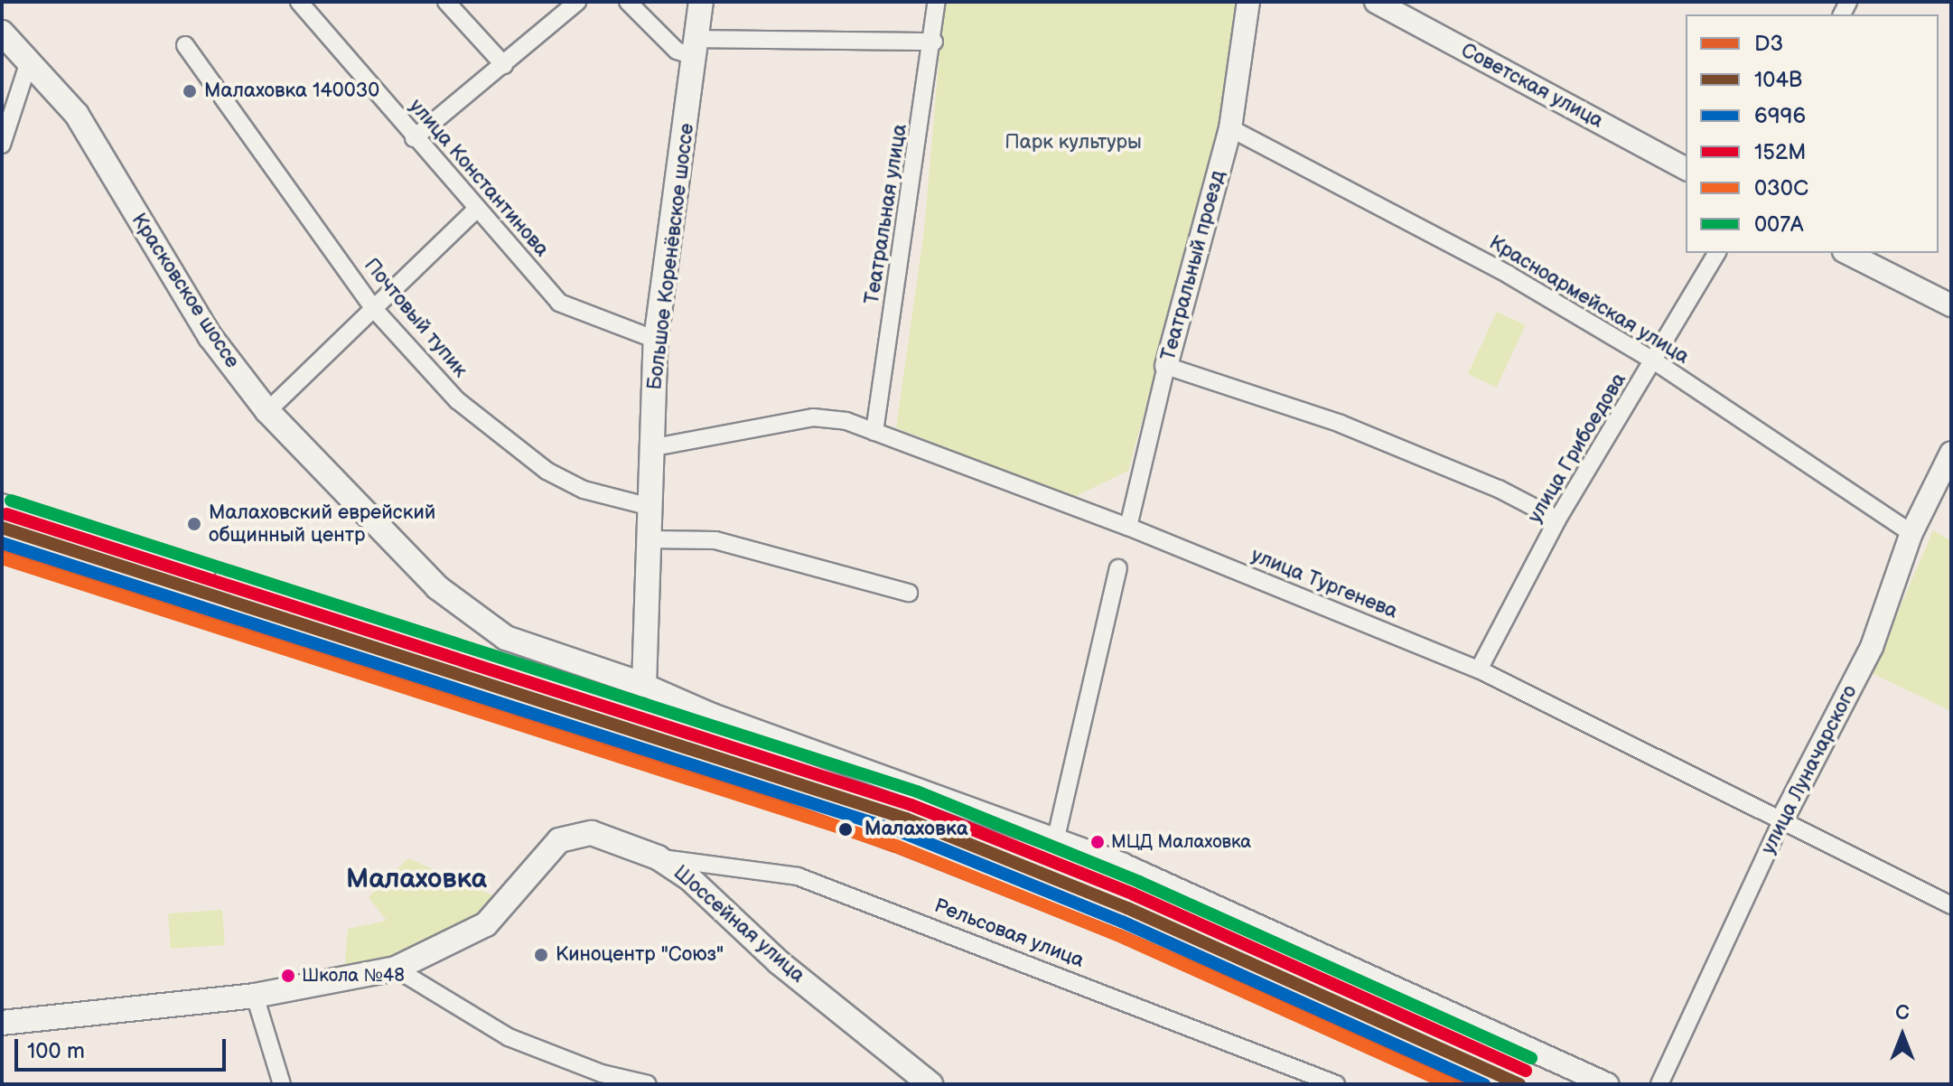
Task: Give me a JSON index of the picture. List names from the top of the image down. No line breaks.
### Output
{"streets":{"main road":["Большое Коренёвское шоссе","Красковское шоссе","Шоссейная улица"],"street":["Советская улица","улица Константинова","Театральная улица","Театральный проезд","Красноармейская улица","Почтовый тупик","улица Грибоедова","улица Тургенева","улица Луначарского","Рельсовая улица"]},"crossings":[["улица Константинова","Большое Коренёвское шоссе"],["Театральная улица","улица Тургенева"],["Большое Коренёвское шоссе","Красковское шоссе"],["Большое Коренёвское шоссе","Почтовый тупик"],["Большое Коренёвское шоссе","улица Тургенева"],["Театральный проезд","Красноармейская улица"],["Театральный проезд","улица Тургенева"],["Красноармейская улица","улица Грибоедова"],["Красноармейская улица","улица Луначарского"],["улица Грибоедова","улица Тургенева"],["улица Тургенева","улица Луначарского"],["Шоссейная улица","Рельсовая улица"]],"districts":["Малаховка"],"parks":["Парк культуры"],"places":["Малаховка 140030","Малаховский еврейский общинный центр","Малаховка","МЦД Малаховка","Киноцентр \"Союз\"","Школа №48"],"lines":["transit line 007А","transit line 152М","transit line 104В","transit line 6996","transit line D3","transit line 030C"],"legend":["D3","104В","6996","152М","030C","007А"],"scale_bar":"100 m","north":"top"}
